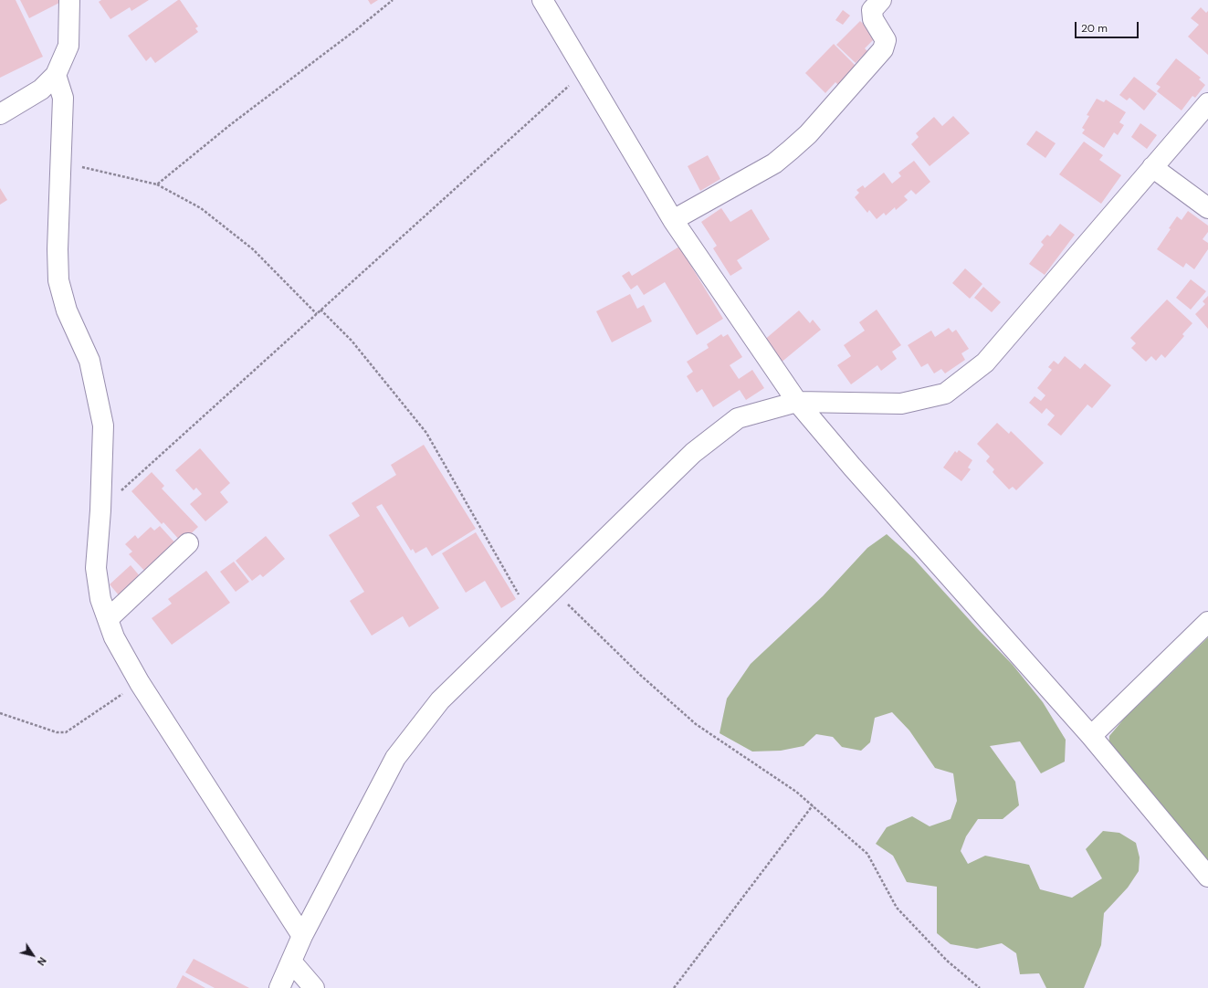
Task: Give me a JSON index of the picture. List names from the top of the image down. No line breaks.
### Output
{"scale_bar":"20 m","north":"bottom right"}
